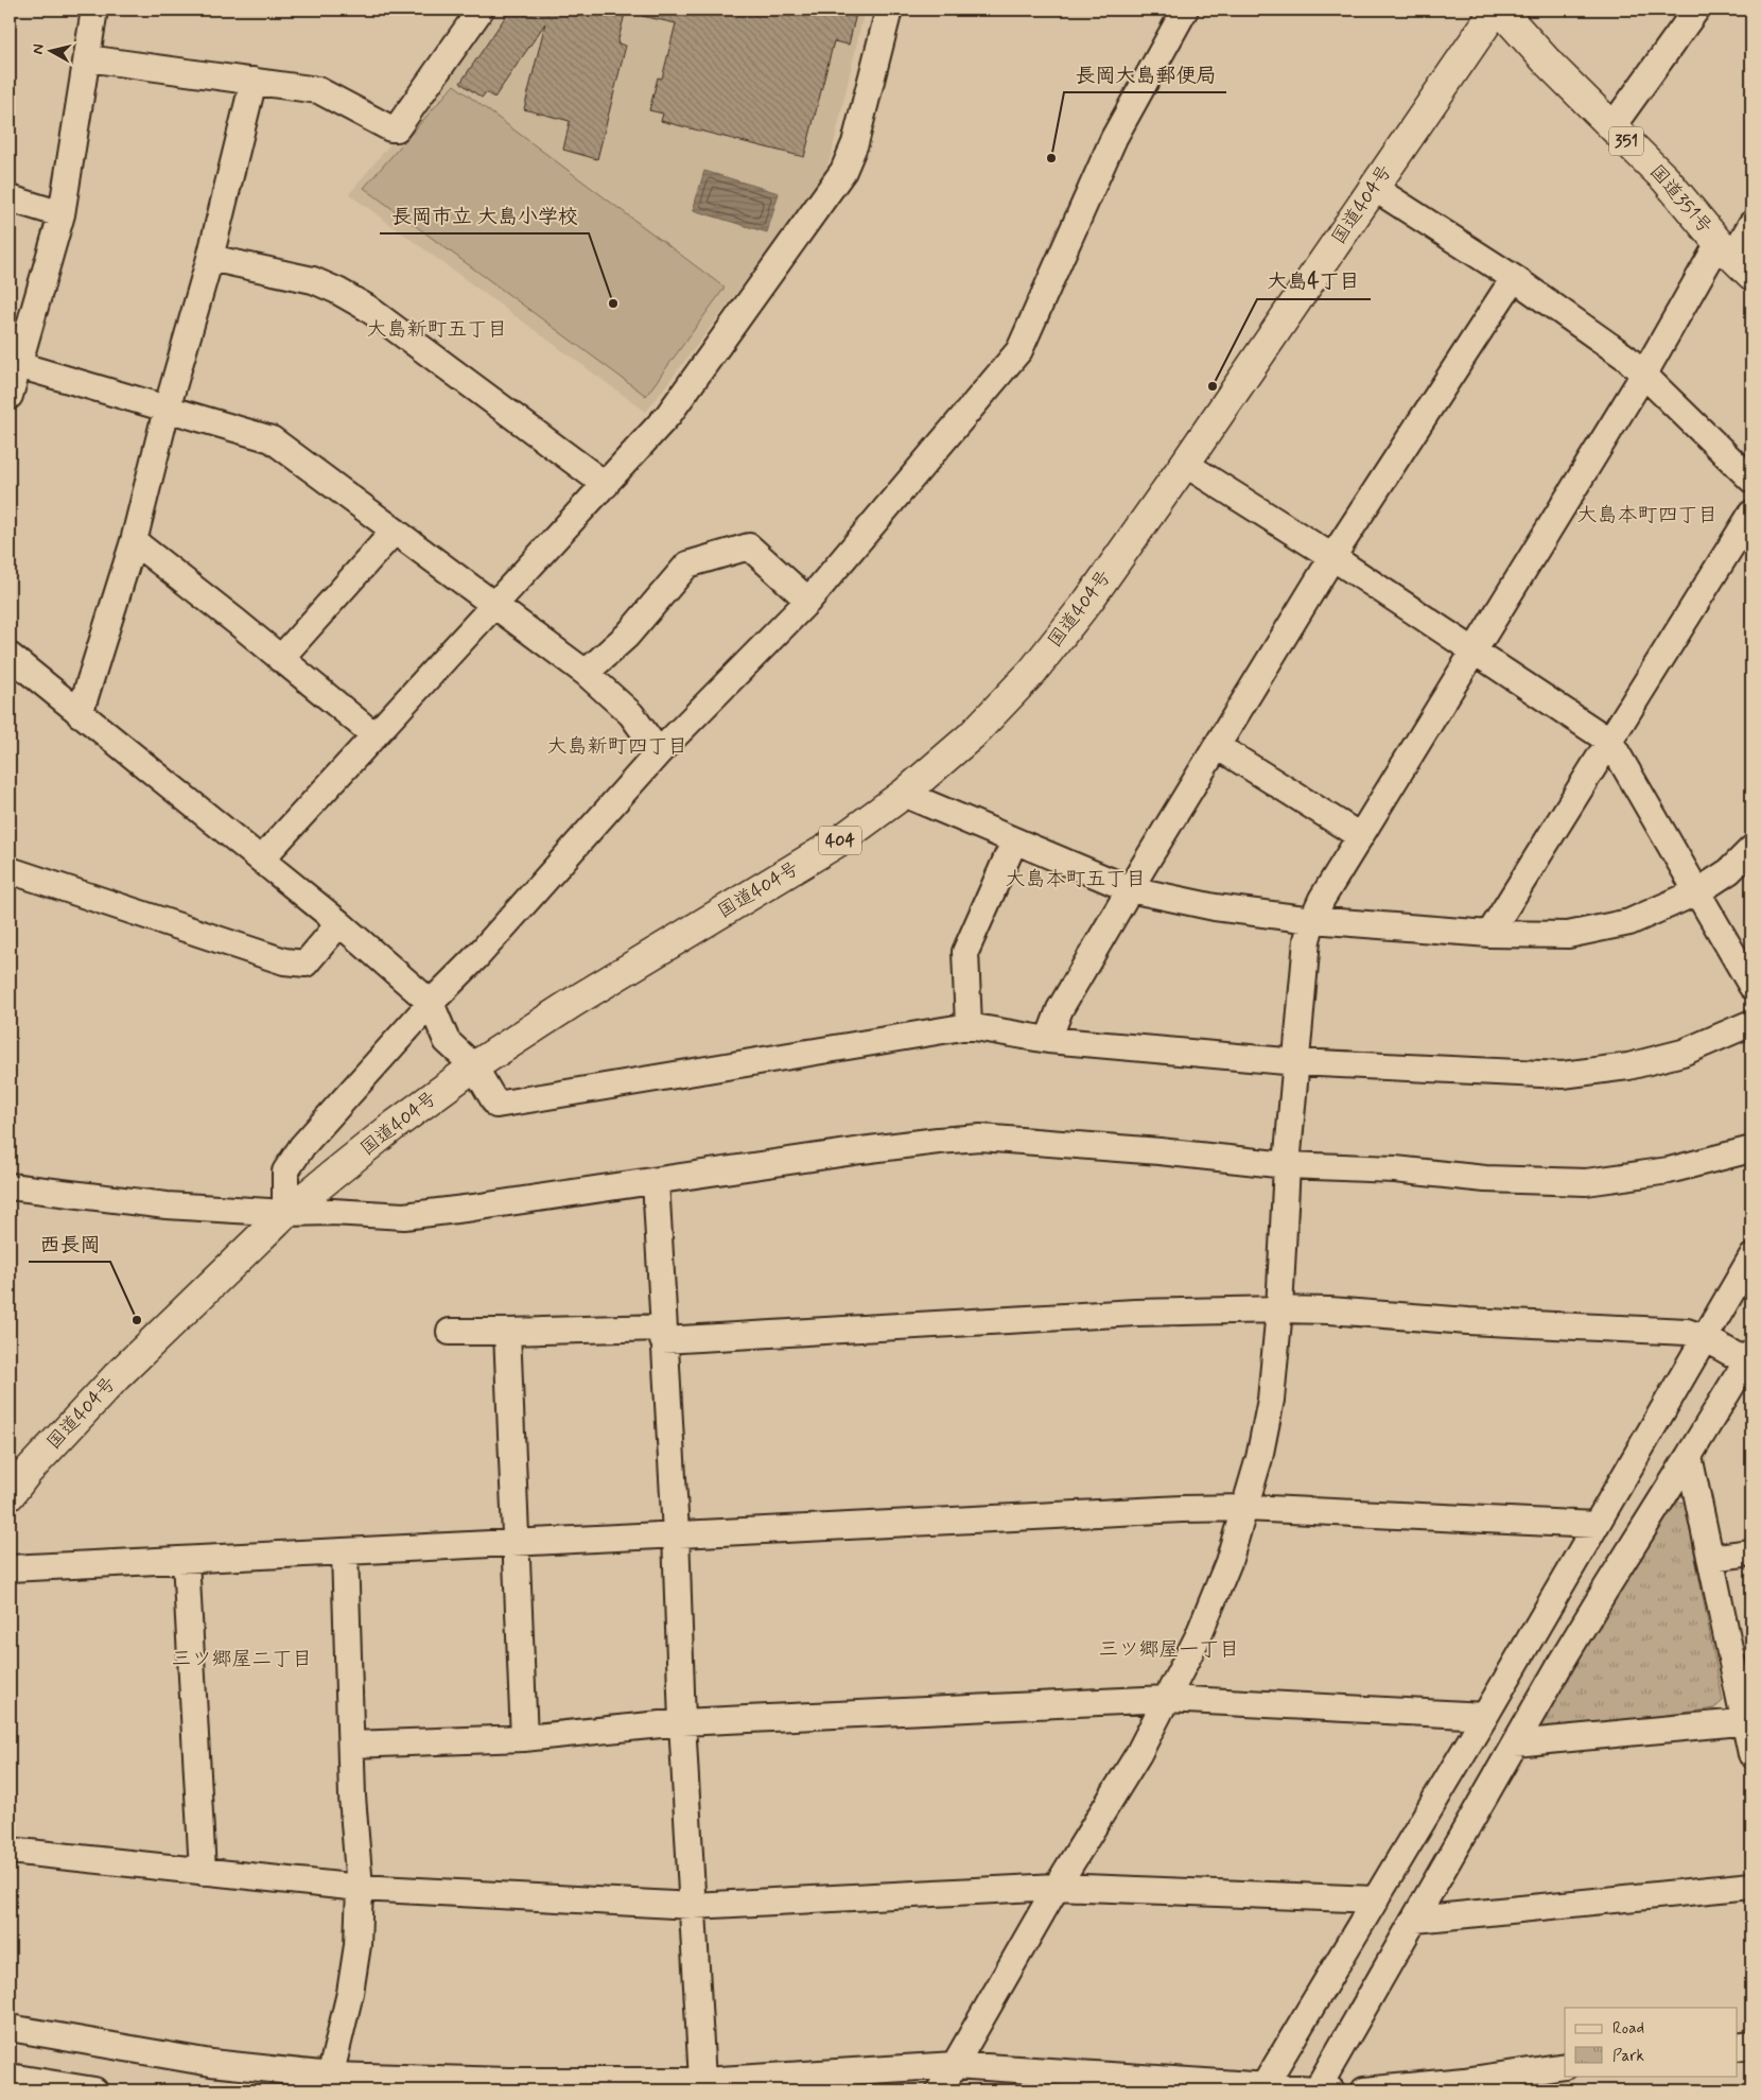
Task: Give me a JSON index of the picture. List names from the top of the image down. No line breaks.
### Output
{"streets":{"highway":["351","国道351号","国道404号","404"]},"crossings":[["国道351号","国道404号"]],"districts":["大島新町五丁目","大島本町四丁目","大島新町四丁目","大島本町五丁目","三ツ郷屋一丁目","三ツ郷屋二丁目"],"places":["長岡大島郵便局","長岡市立 大島小学校","大島4丁目","西長岡"],"legend":["Road","Park"],"north":"left"}
